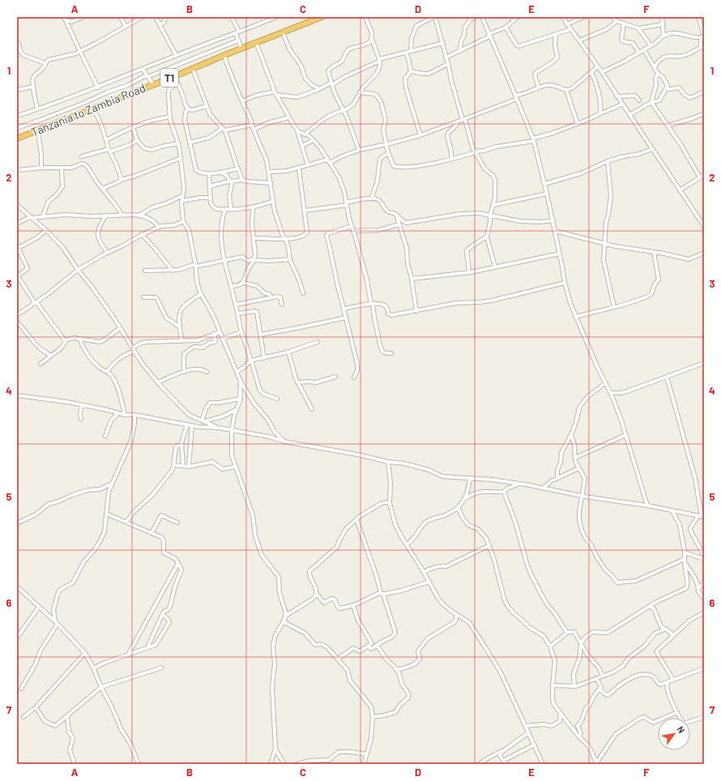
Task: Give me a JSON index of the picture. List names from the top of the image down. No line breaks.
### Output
{"streets":{"highway":["T1","Tanzania to Zambia Road"]},"north":"top right","grid":{"columns":["A","B","C","D","E","F"],"rows":["1","2","3","4","5","6","7"]}}
